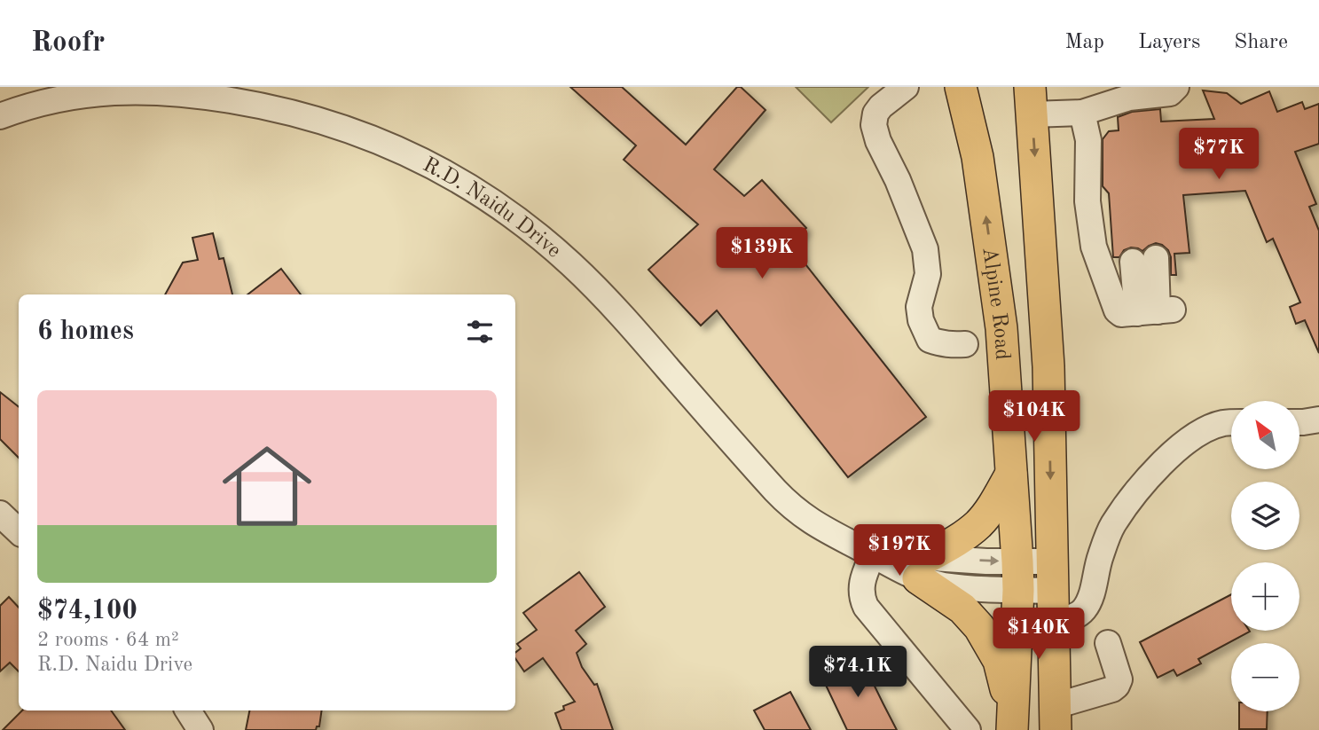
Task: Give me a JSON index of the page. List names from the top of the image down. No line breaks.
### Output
{"streets":{"main road":["Alpine Road"],"street":["R.D. Naidu Drive"]},"crossings":[["R.D. Naidu Drive","Alpine Road"]],"north":"top left","page":{"header":"Roofr","nav":["Map","Layers","Share"],"price":["$77K","$139K","$104K","$197K","$140K","$74.1K"],"heading":"6 homes","list":[{"name":"$74,100","note":"2 rooms · 64 m² · R.D. Naidu Drive"}],"map_buttons":["+","−"]}}
